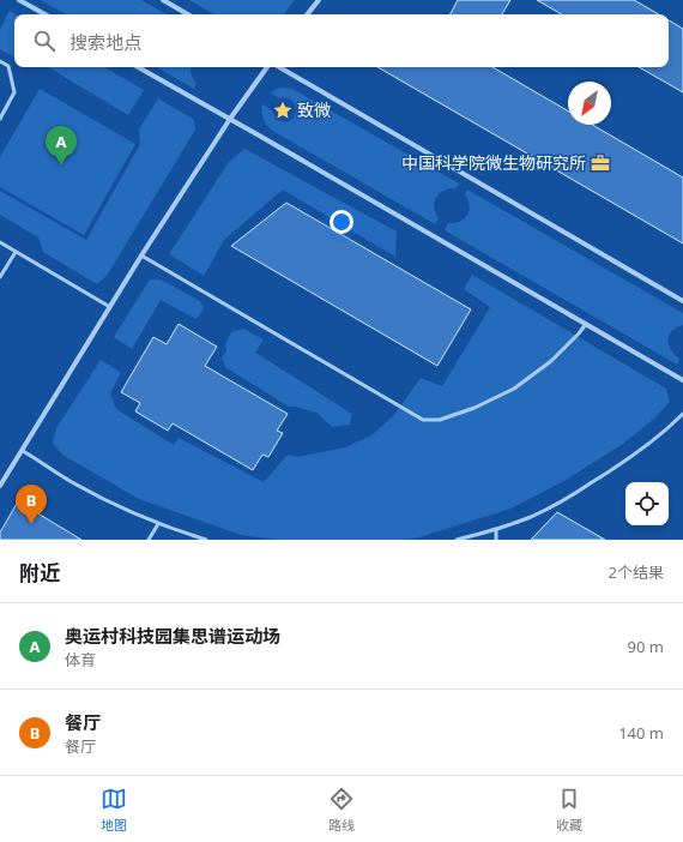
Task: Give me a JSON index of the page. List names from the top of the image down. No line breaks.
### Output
{"places":{"place":["致微"],"office":["中国科学院微生物研究所"]},"north":"bottom left","page":{"search":"搜索地点","pins":["A","B"],"heading":["附近","2个结果"],"list":[{"mark":"A","name":"奥运村科技园集思谱运动场","note":"体育","value":"90 m"},{"mark":"B","name":"餐厅","note":"餐厅","value":"140 m"}],"nav":["地图","路线","收藏"]}}
